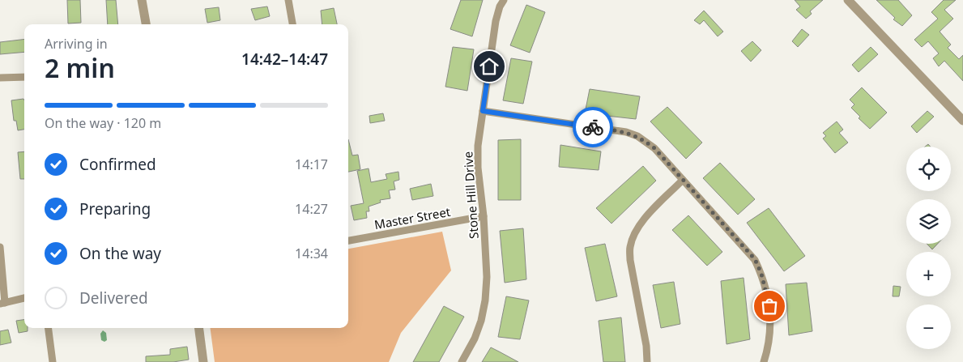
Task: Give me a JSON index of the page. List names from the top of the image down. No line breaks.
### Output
{"streets":{"street":["Stone Hill Drive","Master Street"]},"crossings":[["Stone Hill Drive","Master Street"]],"page":{"heading":["2 min","Arriving in","14:42–14:47"],"bar":"On the way · 120 m","list":[["Confirmed","14:17"],["Preparing","14:27"],["On the way","14:34"],"Delivered"],"map_buttons":["+","−"]}}
